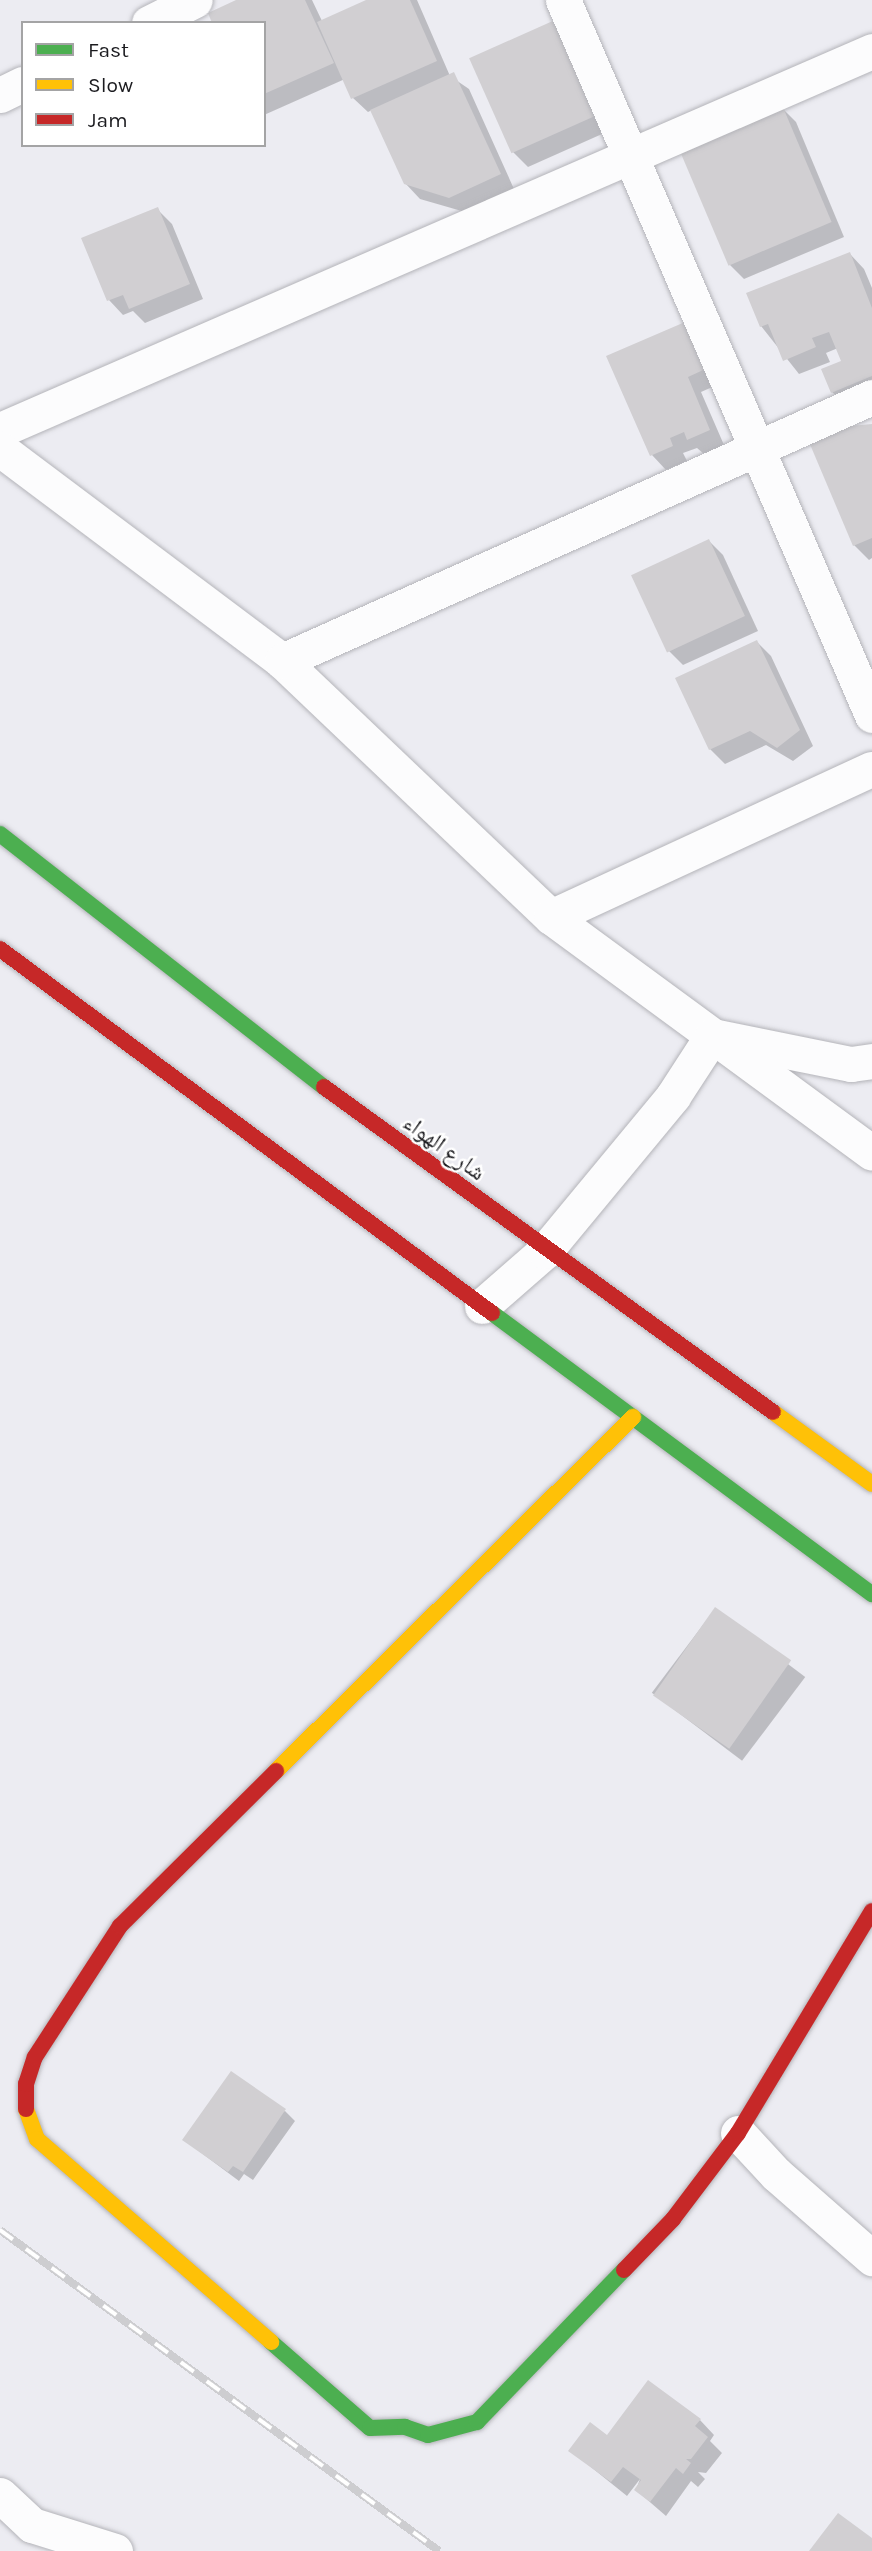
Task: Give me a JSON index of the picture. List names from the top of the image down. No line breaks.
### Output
{"streets":{"main road":["شارع الهواء"]},"legend":["Fast","Slow","Jam"]}
